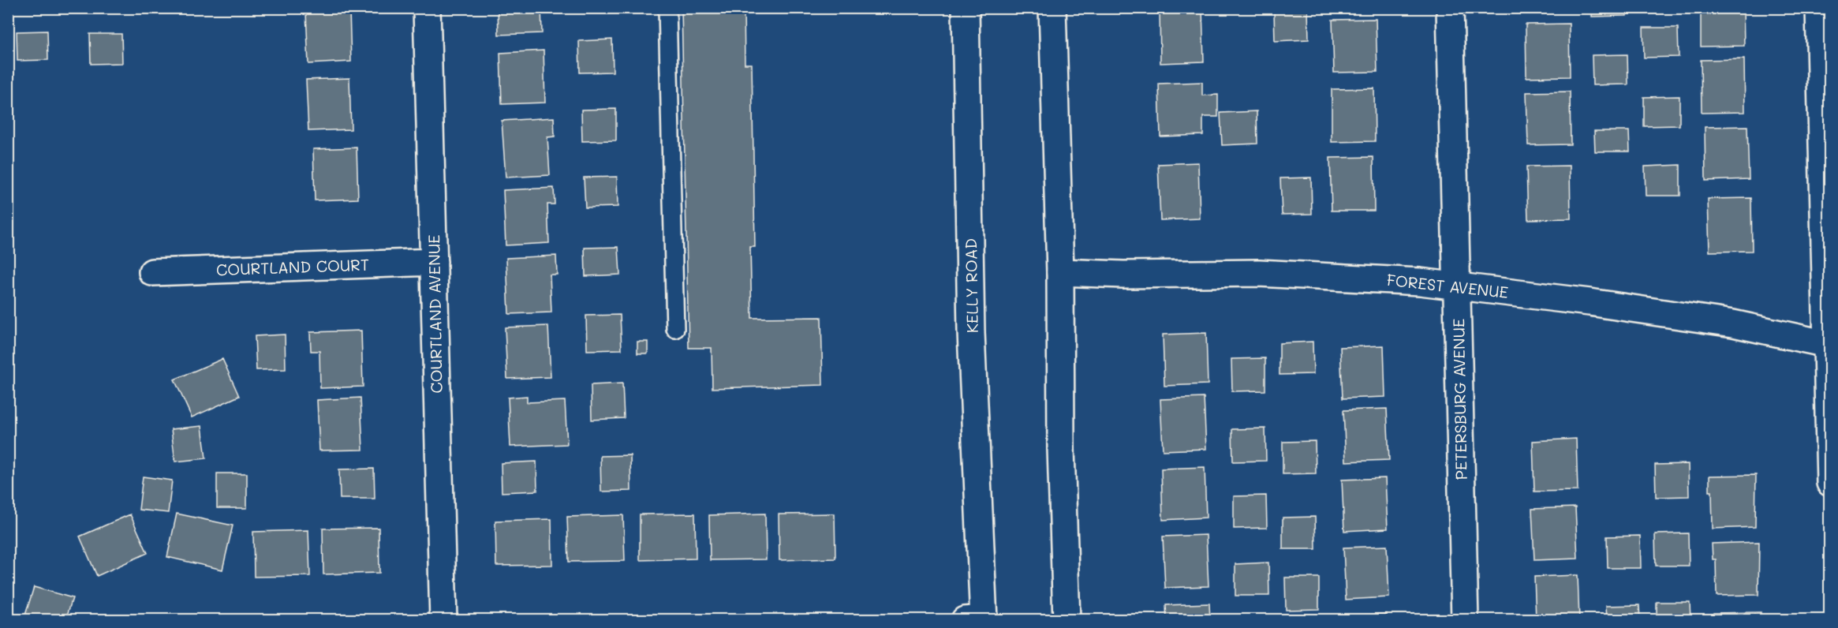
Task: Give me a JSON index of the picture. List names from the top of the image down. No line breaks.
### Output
{"streets":{"street":["COURTLAND COURT","KELLY ROAD","FOREST AVENUE","COURTLAND AVENUE","PETERSBURG AVENUE"]},"crossings":[["COURTLAND COURT","COURTLAND AVENUE"],["FOREST AVENUE","PETERSBURG AVENUE"]]}
